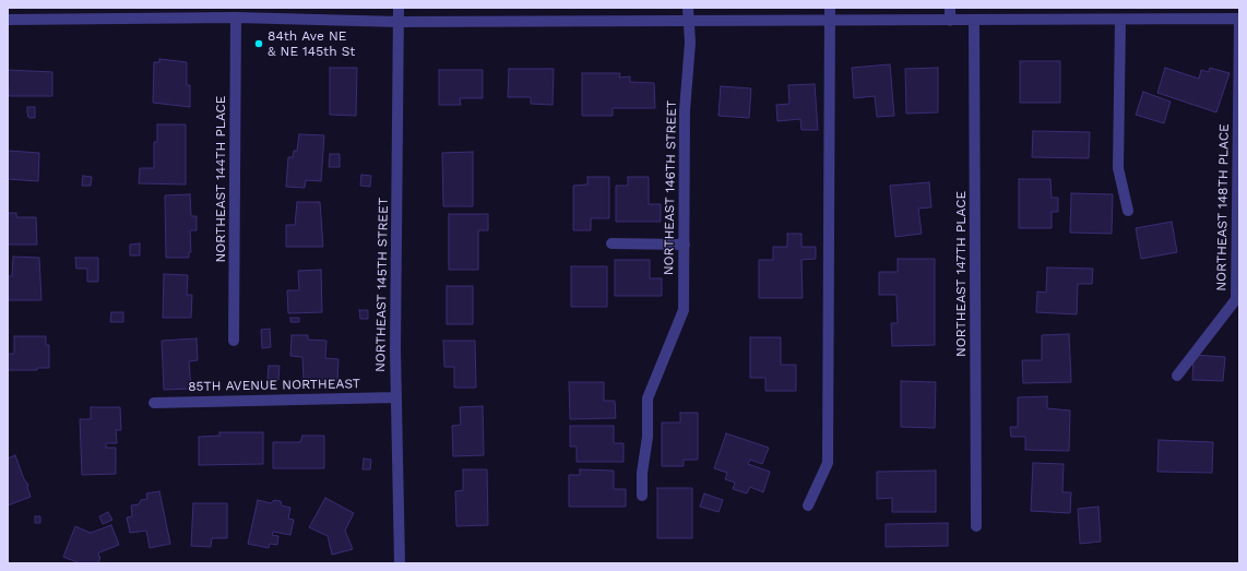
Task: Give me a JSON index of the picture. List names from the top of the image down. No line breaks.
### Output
{"streets":{"street":["NORTHEAST 144TH PLACE","NORTHEAST 146TH STREET","NORTHEAST 148TH PLACE","NORTHEAST 147TH PLACE","NORTHEAST 145TH STREET","85TH AVENUE NORTHEAST"]},"crossings":[["NORTHEAST 145TH STREET","85TH AVENUE NORTHEAST"]],"places":["84th Ave NE & NE 145th St"]}
